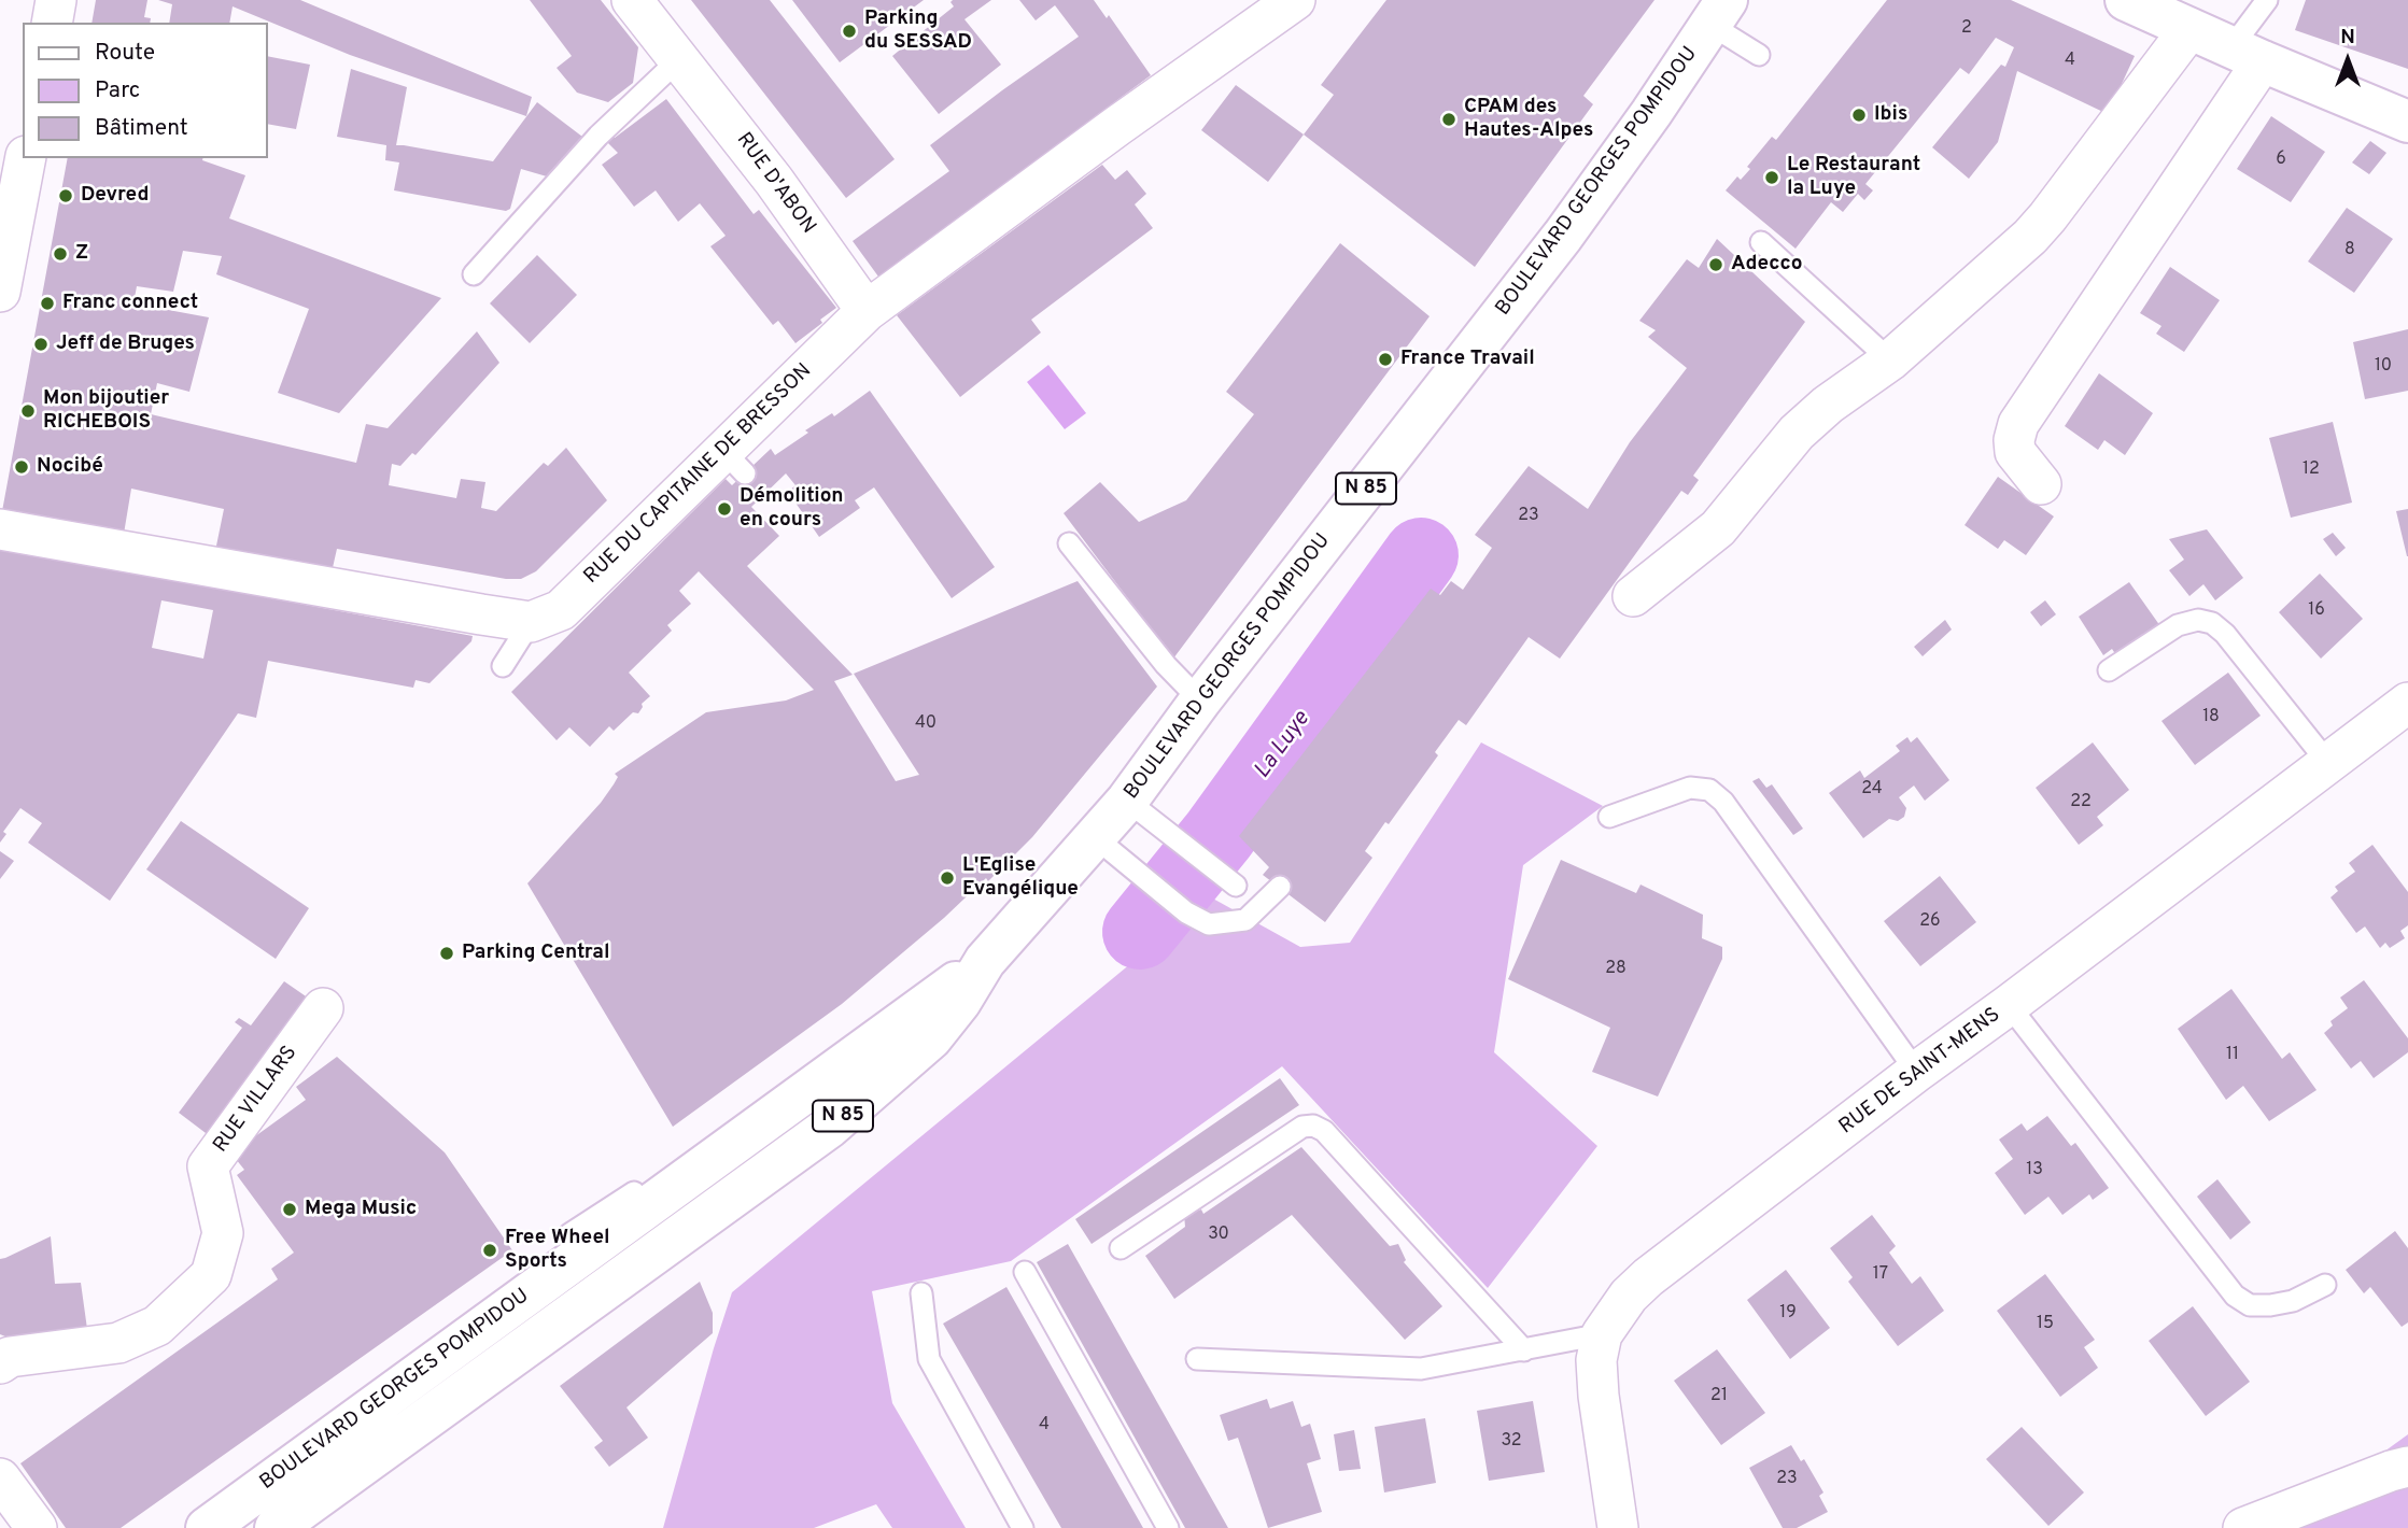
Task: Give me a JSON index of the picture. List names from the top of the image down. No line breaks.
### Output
{"streets":{"main road":["BOULEVARD GEORGES POMPIDOU","N 85"],"street":["RUE D'ABON","RUE DU CAPITAINE DE BRESSON","RUE DE SAINT-MENS","RUE VILLARS"]},"crossings":[["RUE D'ABON","RUE DU CAPITAINE DE BRESSON"]],"water":["La Luye"],"places":["Parking du SESSAD","Ibis","CPAM des Hautes-Alpes","Le Restaurant la Luye","Devred","Z","Adecco","Franc connect","Jeff de Bruges","France Travail","Mon bijoutier RICHEBOIS","Nocibé","Démolition en cours","L'Eglise Evangélique","Parking Central","Mega Music","Free Wheel Sports"],"house_numbers":["2","4","6","8","10","12","23","16","18","40","24","22","26","28","11","13","30","17","19","15","21","4","32","23"],"legend":["Route","Parc","Bâtiment"],"north":"top"}
